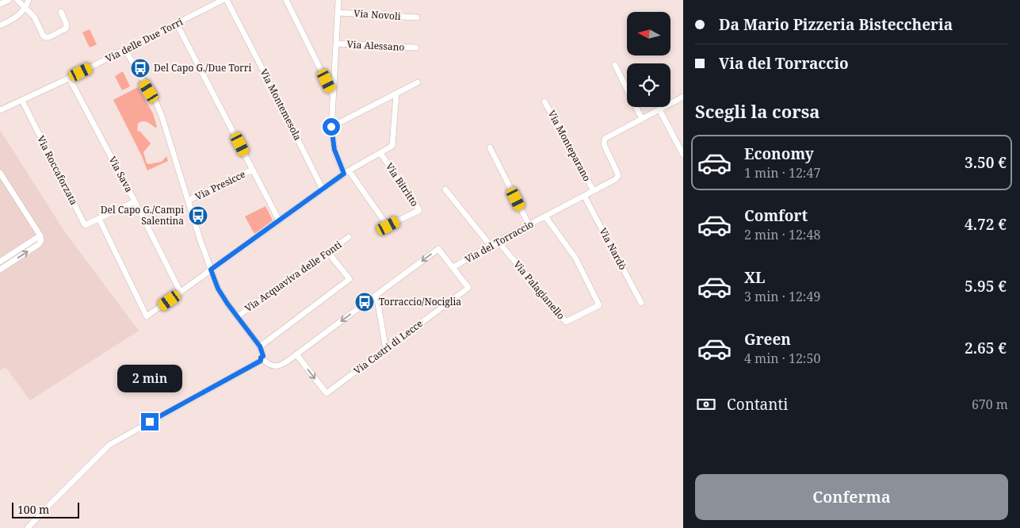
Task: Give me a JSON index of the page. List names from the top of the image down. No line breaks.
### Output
{"streets":{"street":["Via Novoli","Via delle Due Torri","Via Alessano","Via Montemesola","Via Monteparano","Via Roccaforzata","Via Sava","Via Bitritto","Via Presicce","Via del Torraccio","Via Nardò","Via Acquaviva delle Fonti","Via Palagianello","Via Castri di Lecce"]},"crossings":[["Via delle Due Torri","Via Roccaforzata"],["Via delle Due Torri","Via Sava"],["Via Monteparano","Via del Torraccio"],["Via del Torraccio","Via Nardò"],["Via del Torraccio","Via Palagianello"],["Via del Torraccio","Via Castri di Lecce"]],"places":{"bus stop":["Del Capo G./Due Torri","Del Capo G./Campi Salentina","Torraccio/Nociglia"]},"scale_bar":"100 m","north":"left","page":{"banner":["Da Mario Pizzeria Bisteccheria","Via del Torraccio"],"heading":"Scegli la corsa","list":[{"name":"Economy","note":"1 min · 12:47","value":"3.50 €"},{"name":"Comfort","note":"2 min · 12:48","value":"4.72 €"},{"name":"XL","note":"3 min · 12:49","value":"5.95 €"},{"name":"Green","note":"4 min · 12:50","value":"2.65 €"}],"bubble":"2 min","pay":["Contanti","670 m"],"buttons":"Conferma","scale":"100 m"}}
